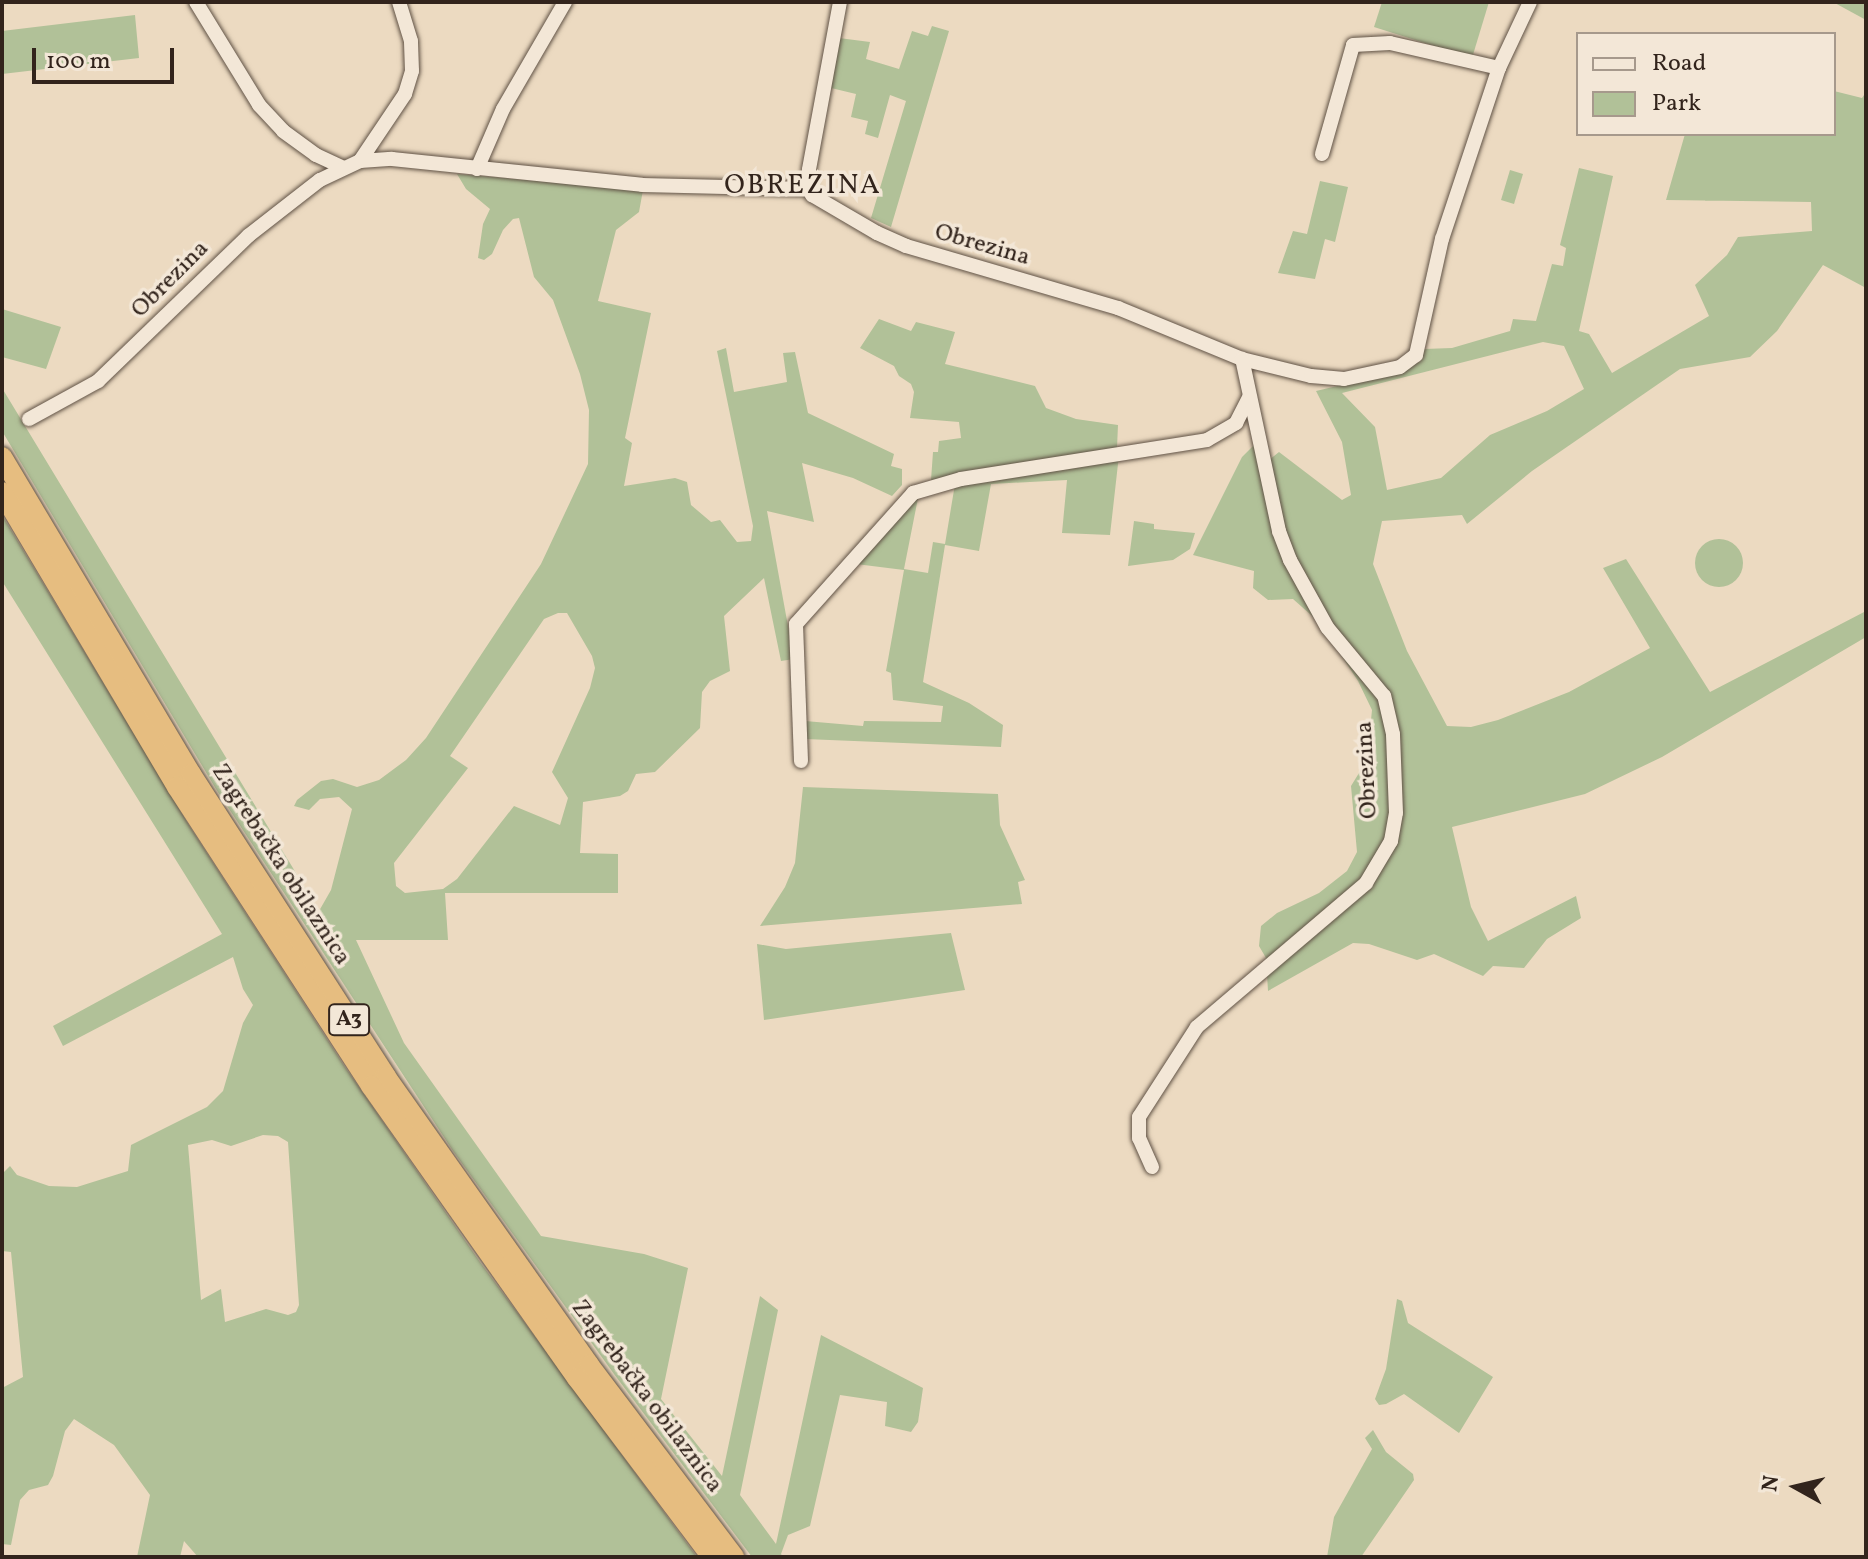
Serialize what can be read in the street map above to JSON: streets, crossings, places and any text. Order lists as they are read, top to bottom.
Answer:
{
  "streets": {
    "highway": ["Zagrebačka obilaznica", "A3"],
    "street": ["Obrezina"]
  },
  "districts": ["OBREZINA"],
  "legend": ["Road", "Park"],
  "scale_bar": "100 m",
  "north": "left"
}
